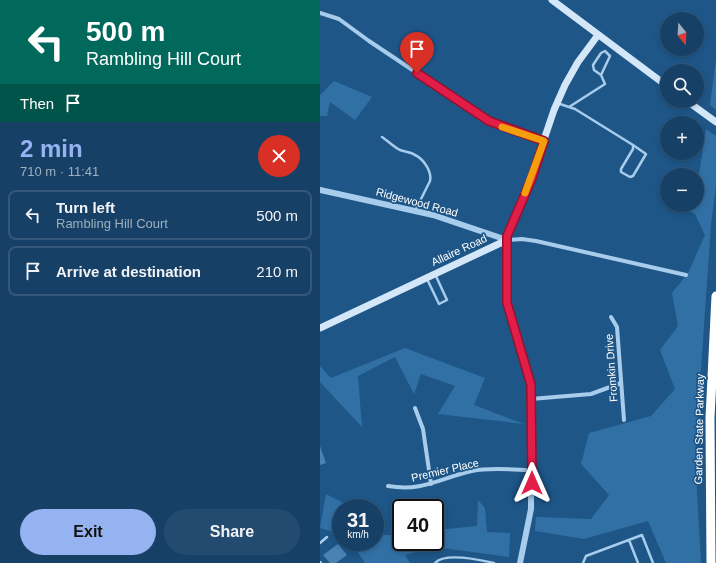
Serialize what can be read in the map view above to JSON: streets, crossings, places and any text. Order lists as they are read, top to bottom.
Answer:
{
  "streets": {
    "highway": ["Garden State Parkway"],
    "main road": ["Allaire Road"],
    "street": ["Ridgewood Road", "Fromkin Drive", "Premier Place"]
  },
  "crossings": [
    ["Ridgewood Road", "Allaire Road"]
  ],
  "north": "bottom",
  "page": {
    "turn": ["500 m", "Rambling Hill Court"],
    "map_buttons": ["+", "−"],
    "then": "Then",
    "heading": ["2 min", "710 m · 11:41"],
    "list": [
      {
        "name": "Turn left",
        "note": "Rambling Hill Court",
        "value": "500 m"
      },
      {
        "name": "Arrive at destination",
        "value": "210 m"
      }
    ],
    "speed": "31 km/h",
    "limit": "40",
    "buttons": ["Exit", "Share"]
  }
}
